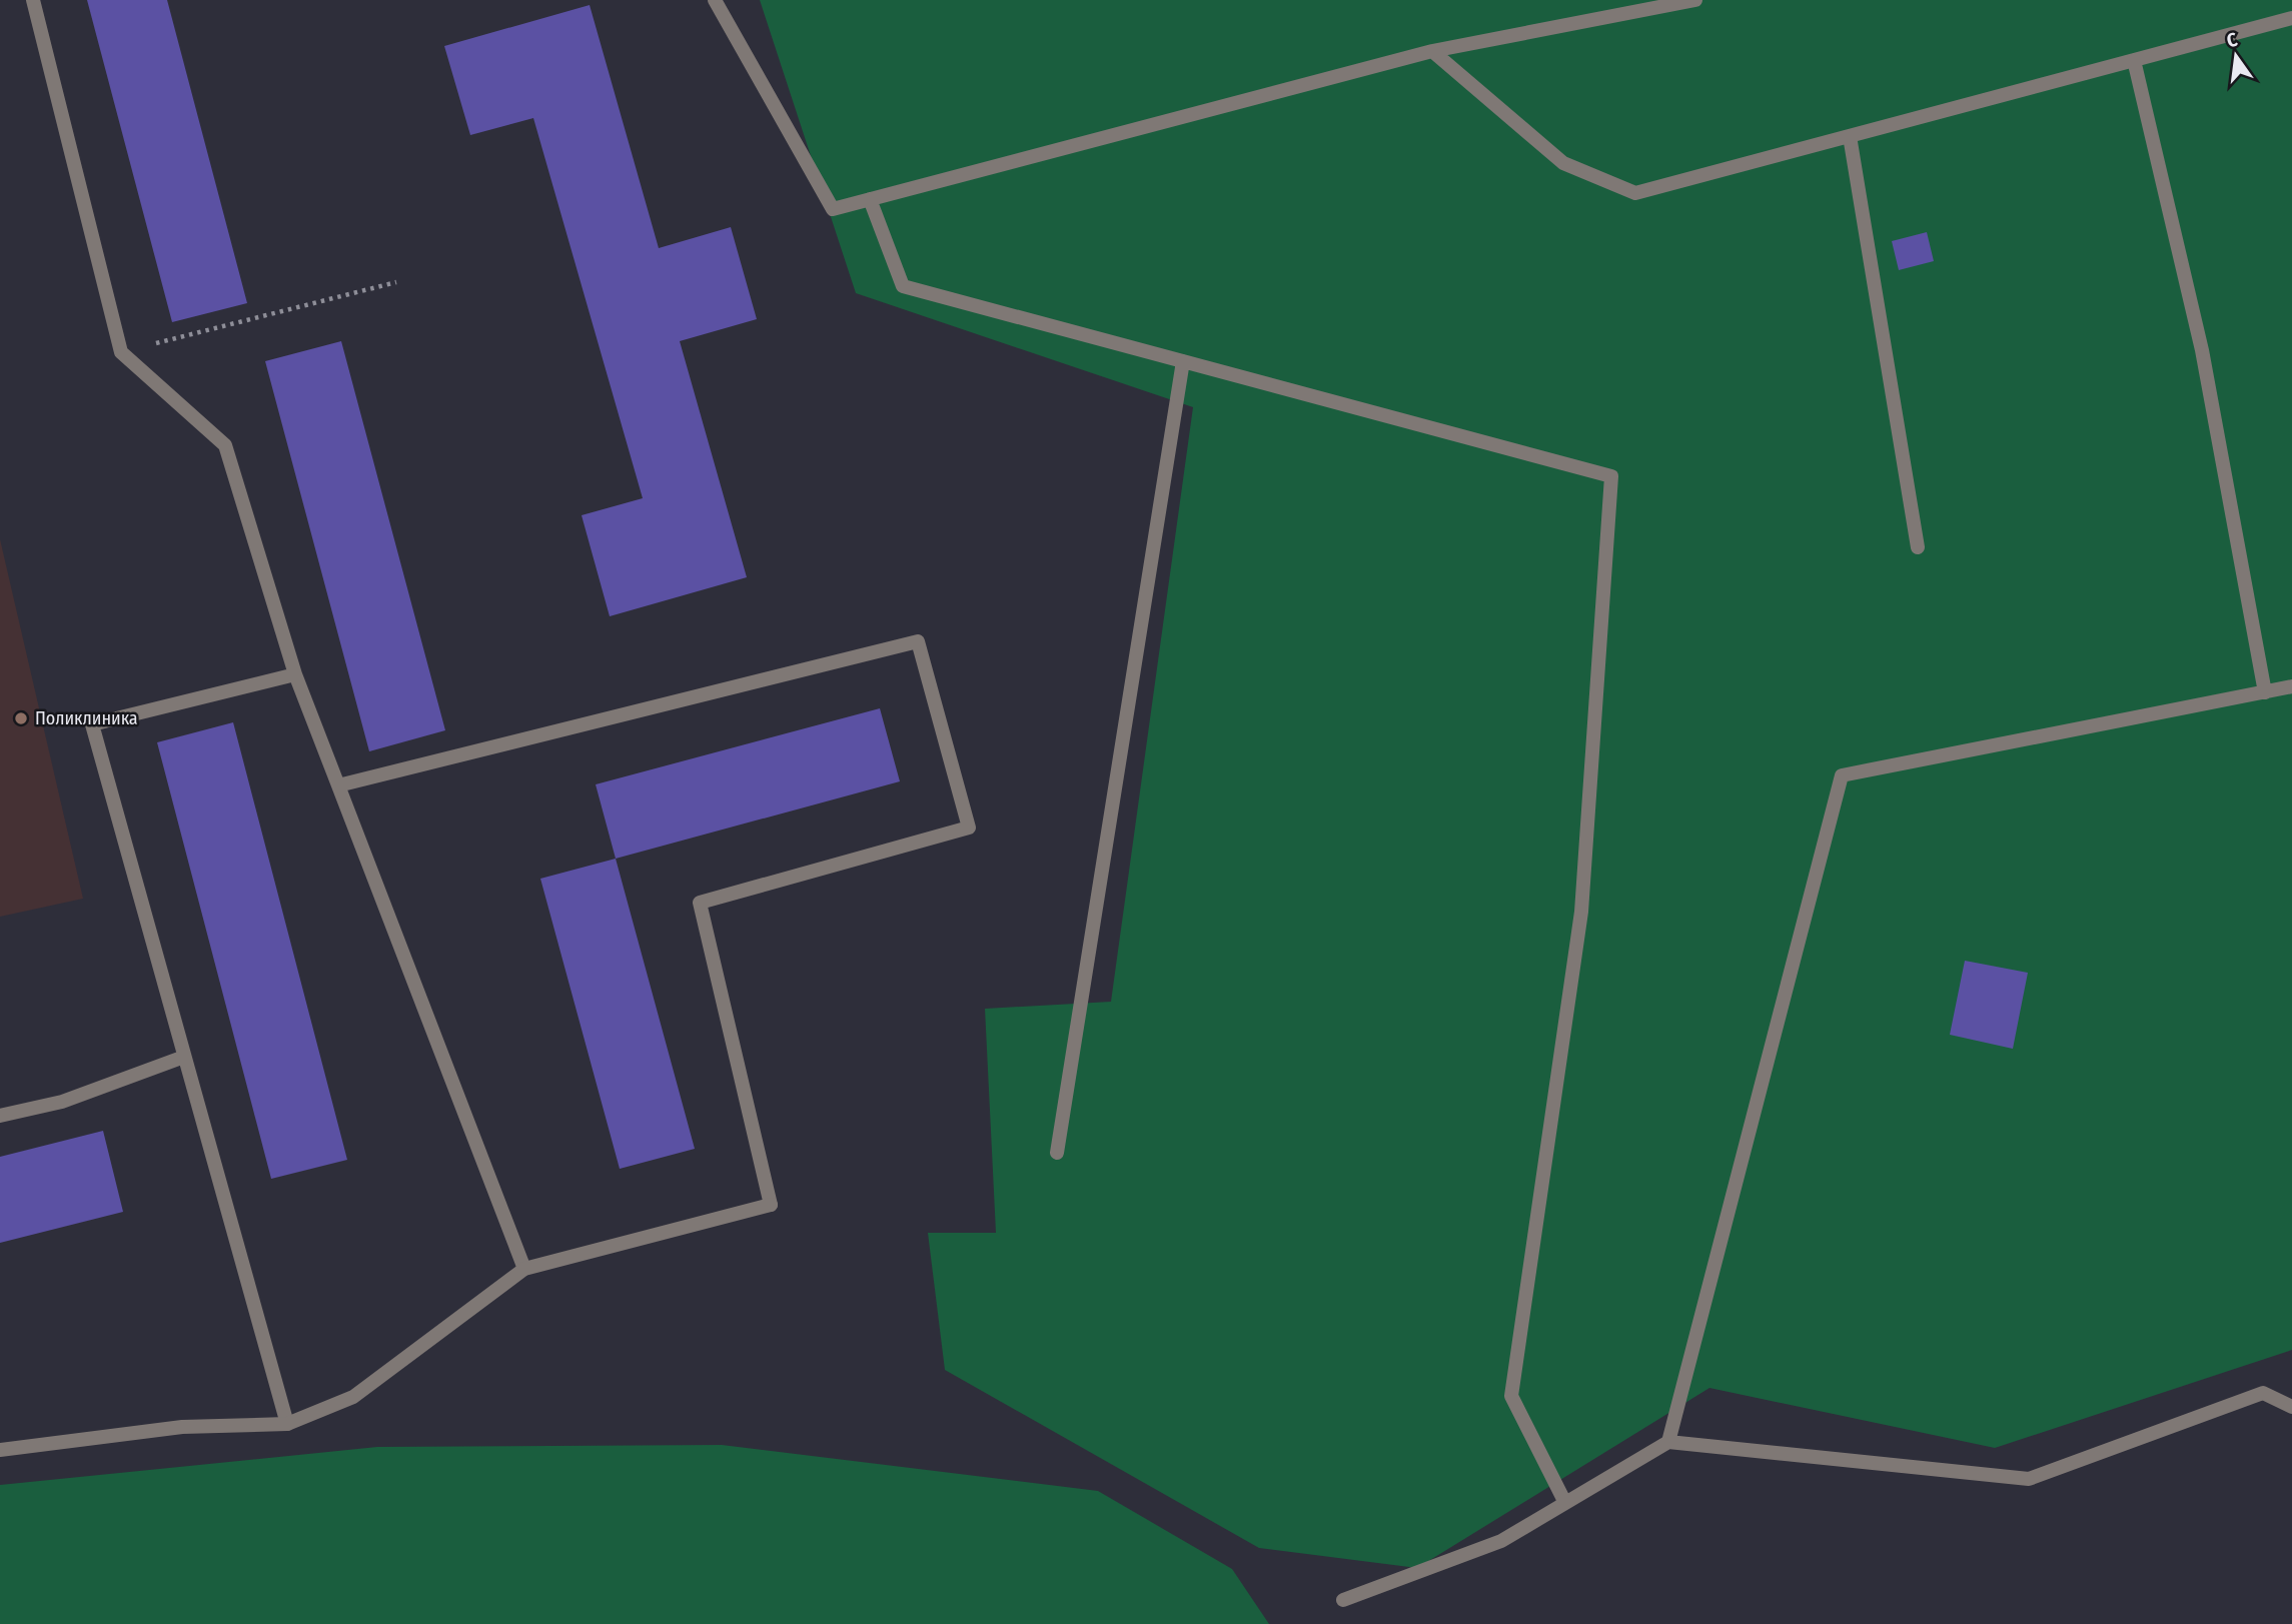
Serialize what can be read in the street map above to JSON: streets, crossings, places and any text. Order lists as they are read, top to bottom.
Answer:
{
  "places": ["Поликлиника"],
  "north": "top"
}
